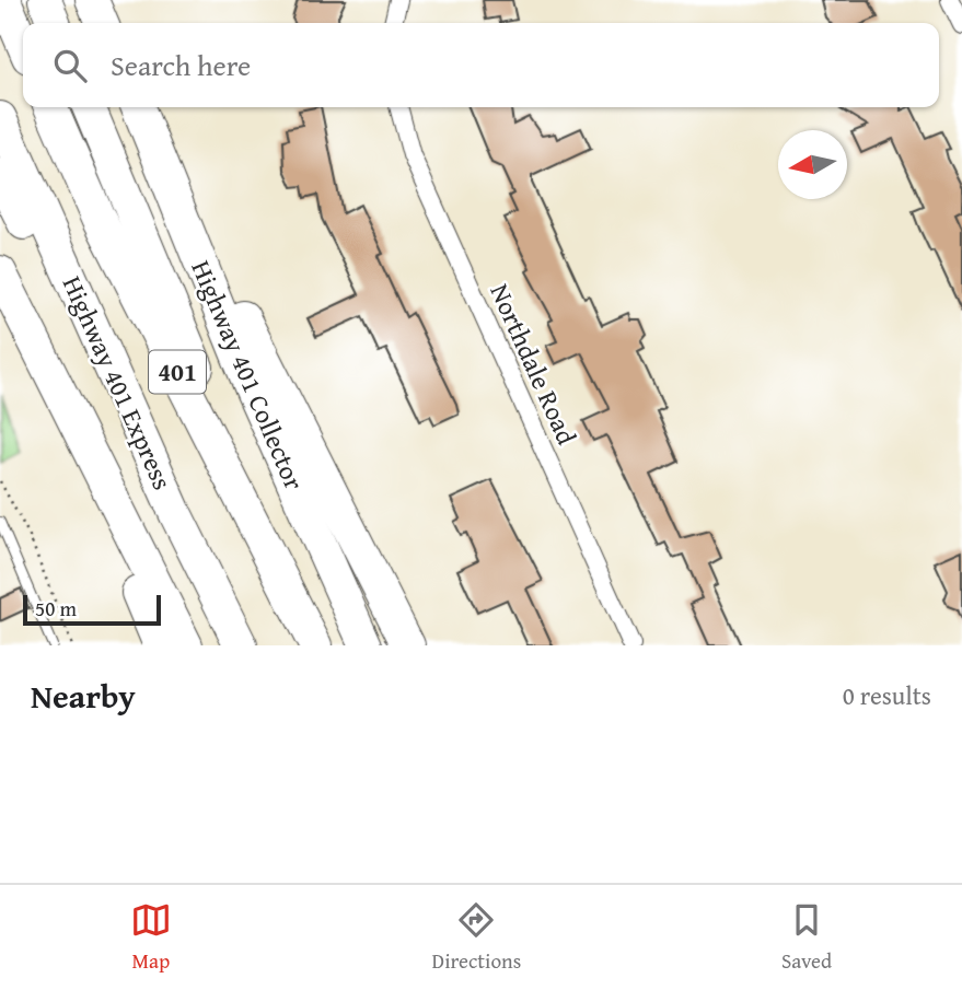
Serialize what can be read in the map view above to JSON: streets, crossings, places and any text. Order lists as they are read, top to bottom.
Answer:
{
  "streets": {
    "highway": ["401", "Highway 401 Collector", "Highway 401 Express"],
    "street": ["Northdale Road"]
  },
  "scale_bar": "50 m",
  "north": "left",
  "page": {
    "search": "Search here",
    "scale": "50 m",
    "heading": ["Nearby", "0 results"],
    "nav": ["Map", "Directions", "Saved"]
  }
}
